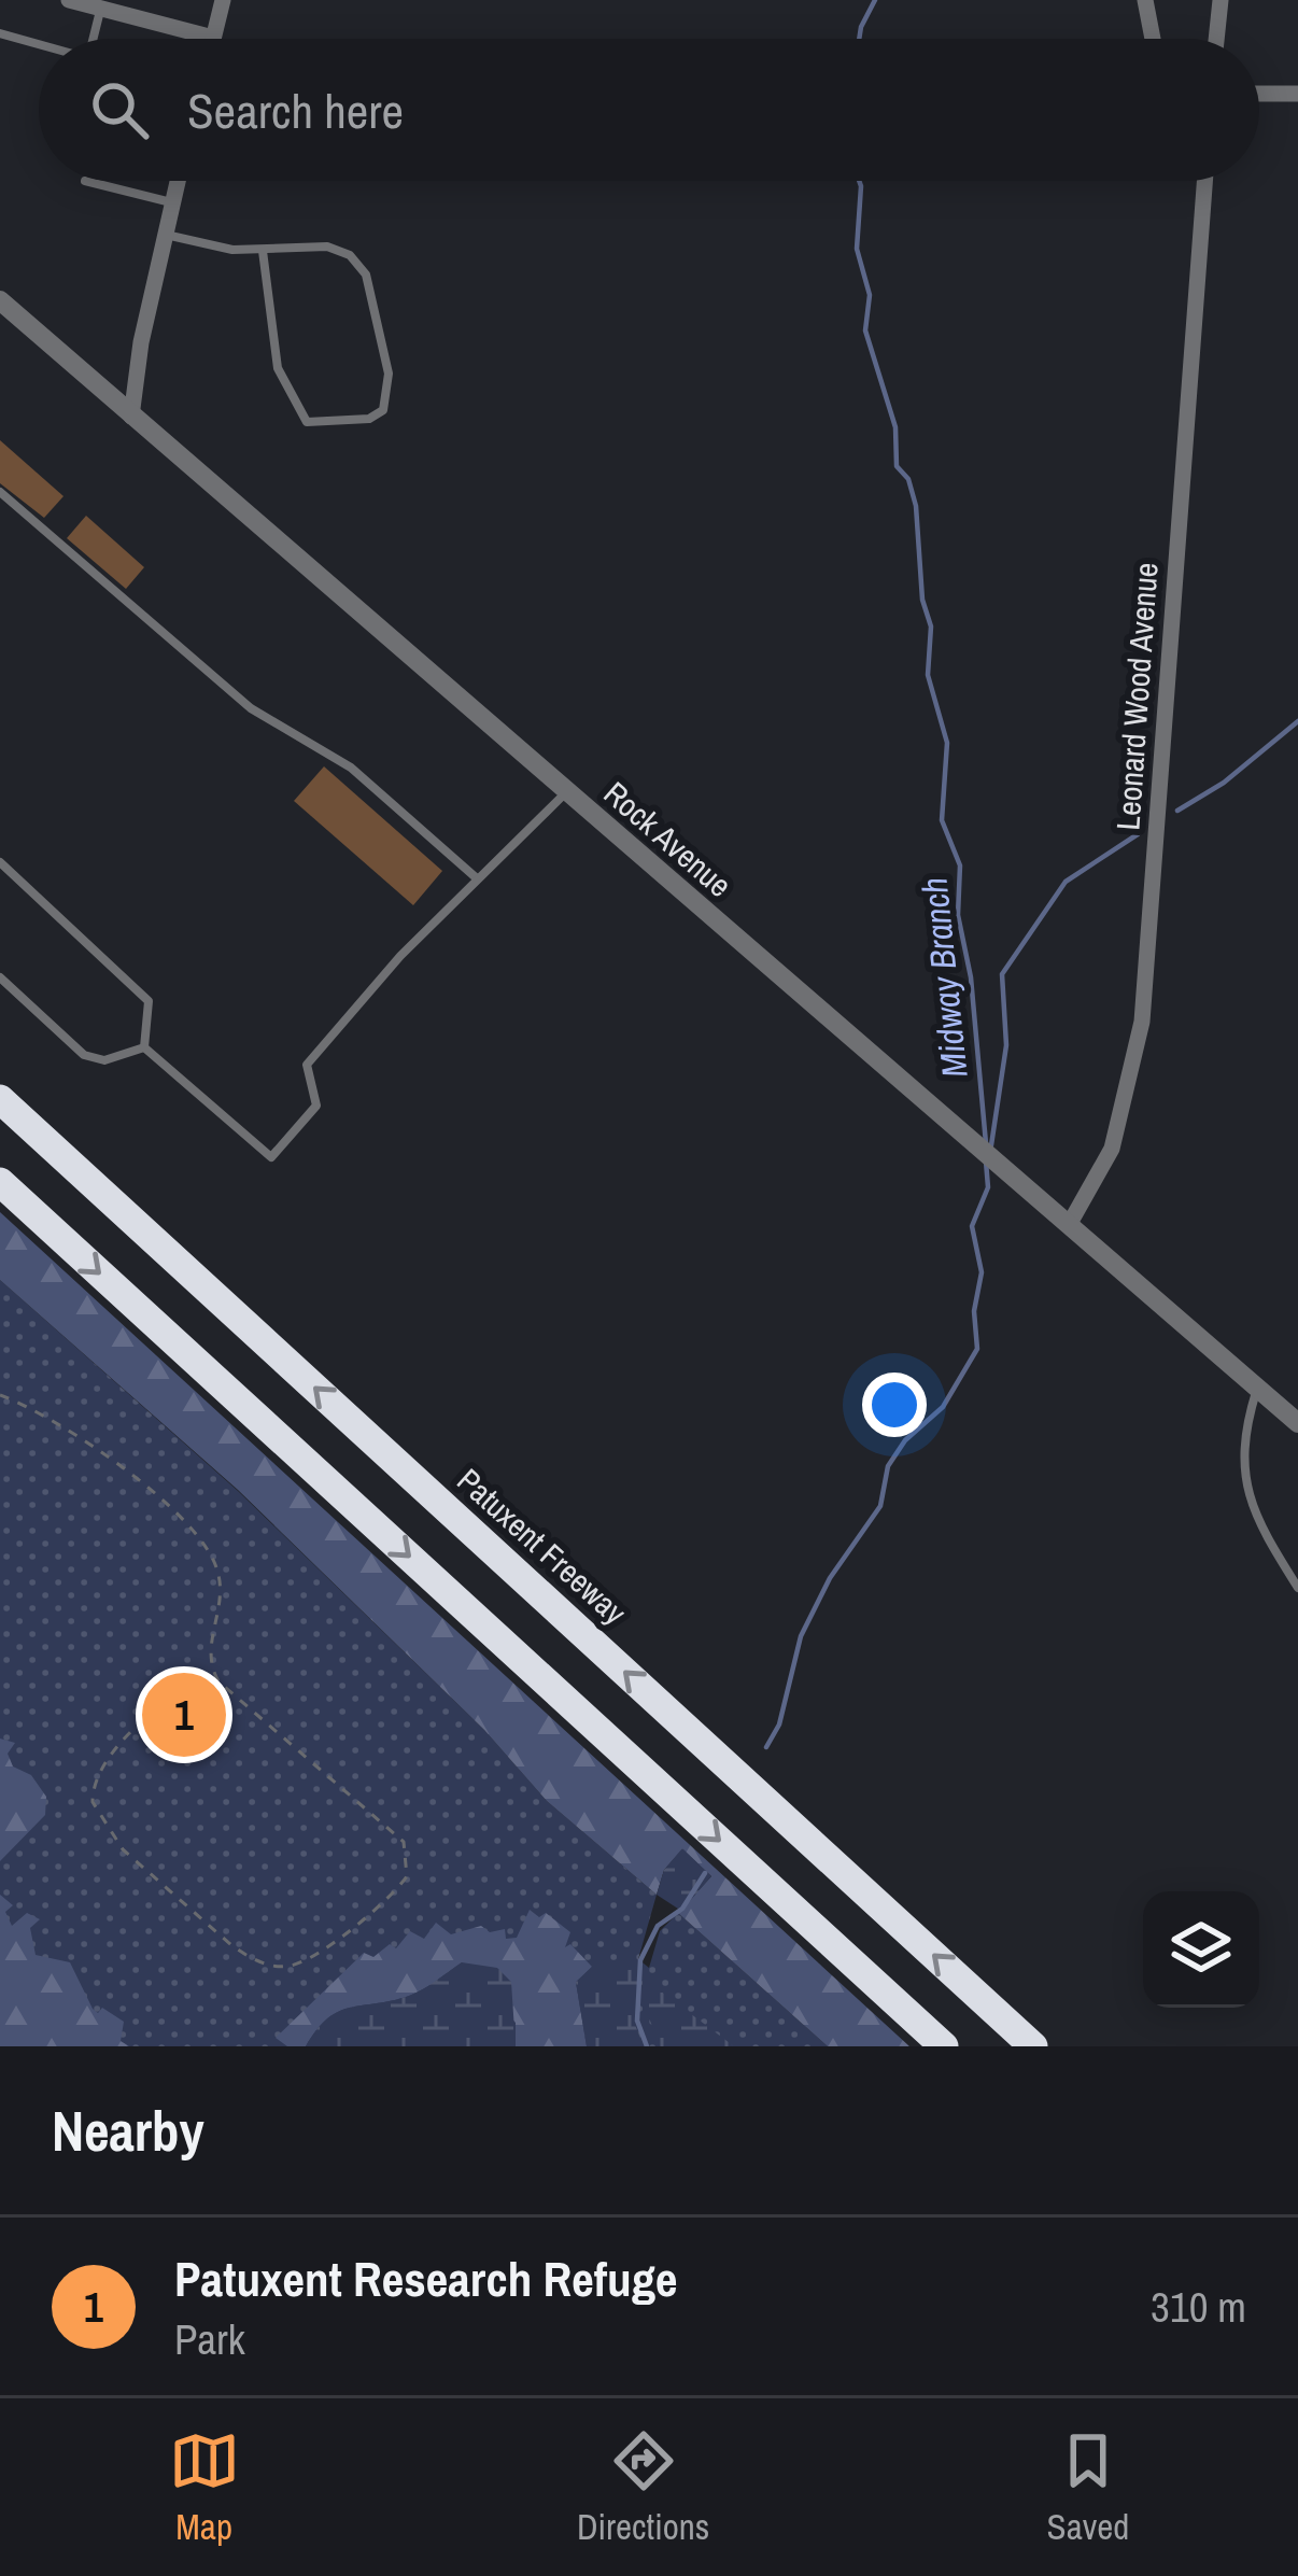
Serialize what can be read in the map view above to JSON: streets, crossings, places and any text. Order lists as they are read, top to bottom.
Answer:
{
  "streets": {
    "highway": ["Patuxent Freeway"],
    "street": ["Leonard Wood Avenue", "Rock Avenue"]
  },
  "crossings": [
    ["Leonard Wood Avenue", "Rock Avenue"]
  ],
  "water": ["Midway Branch"],
  "page": {
    "search": "Search here",
    "pins": "1",
    "heading": "Nearby",
    "list": [
      {
        "mark": "1",
        "name": "Patuxent Research Refuge",
        "note": "Park",
        "value": "310 m"
      }
    ],
    "nav": ["Map", "Directions", "Saved"]
  }
}
